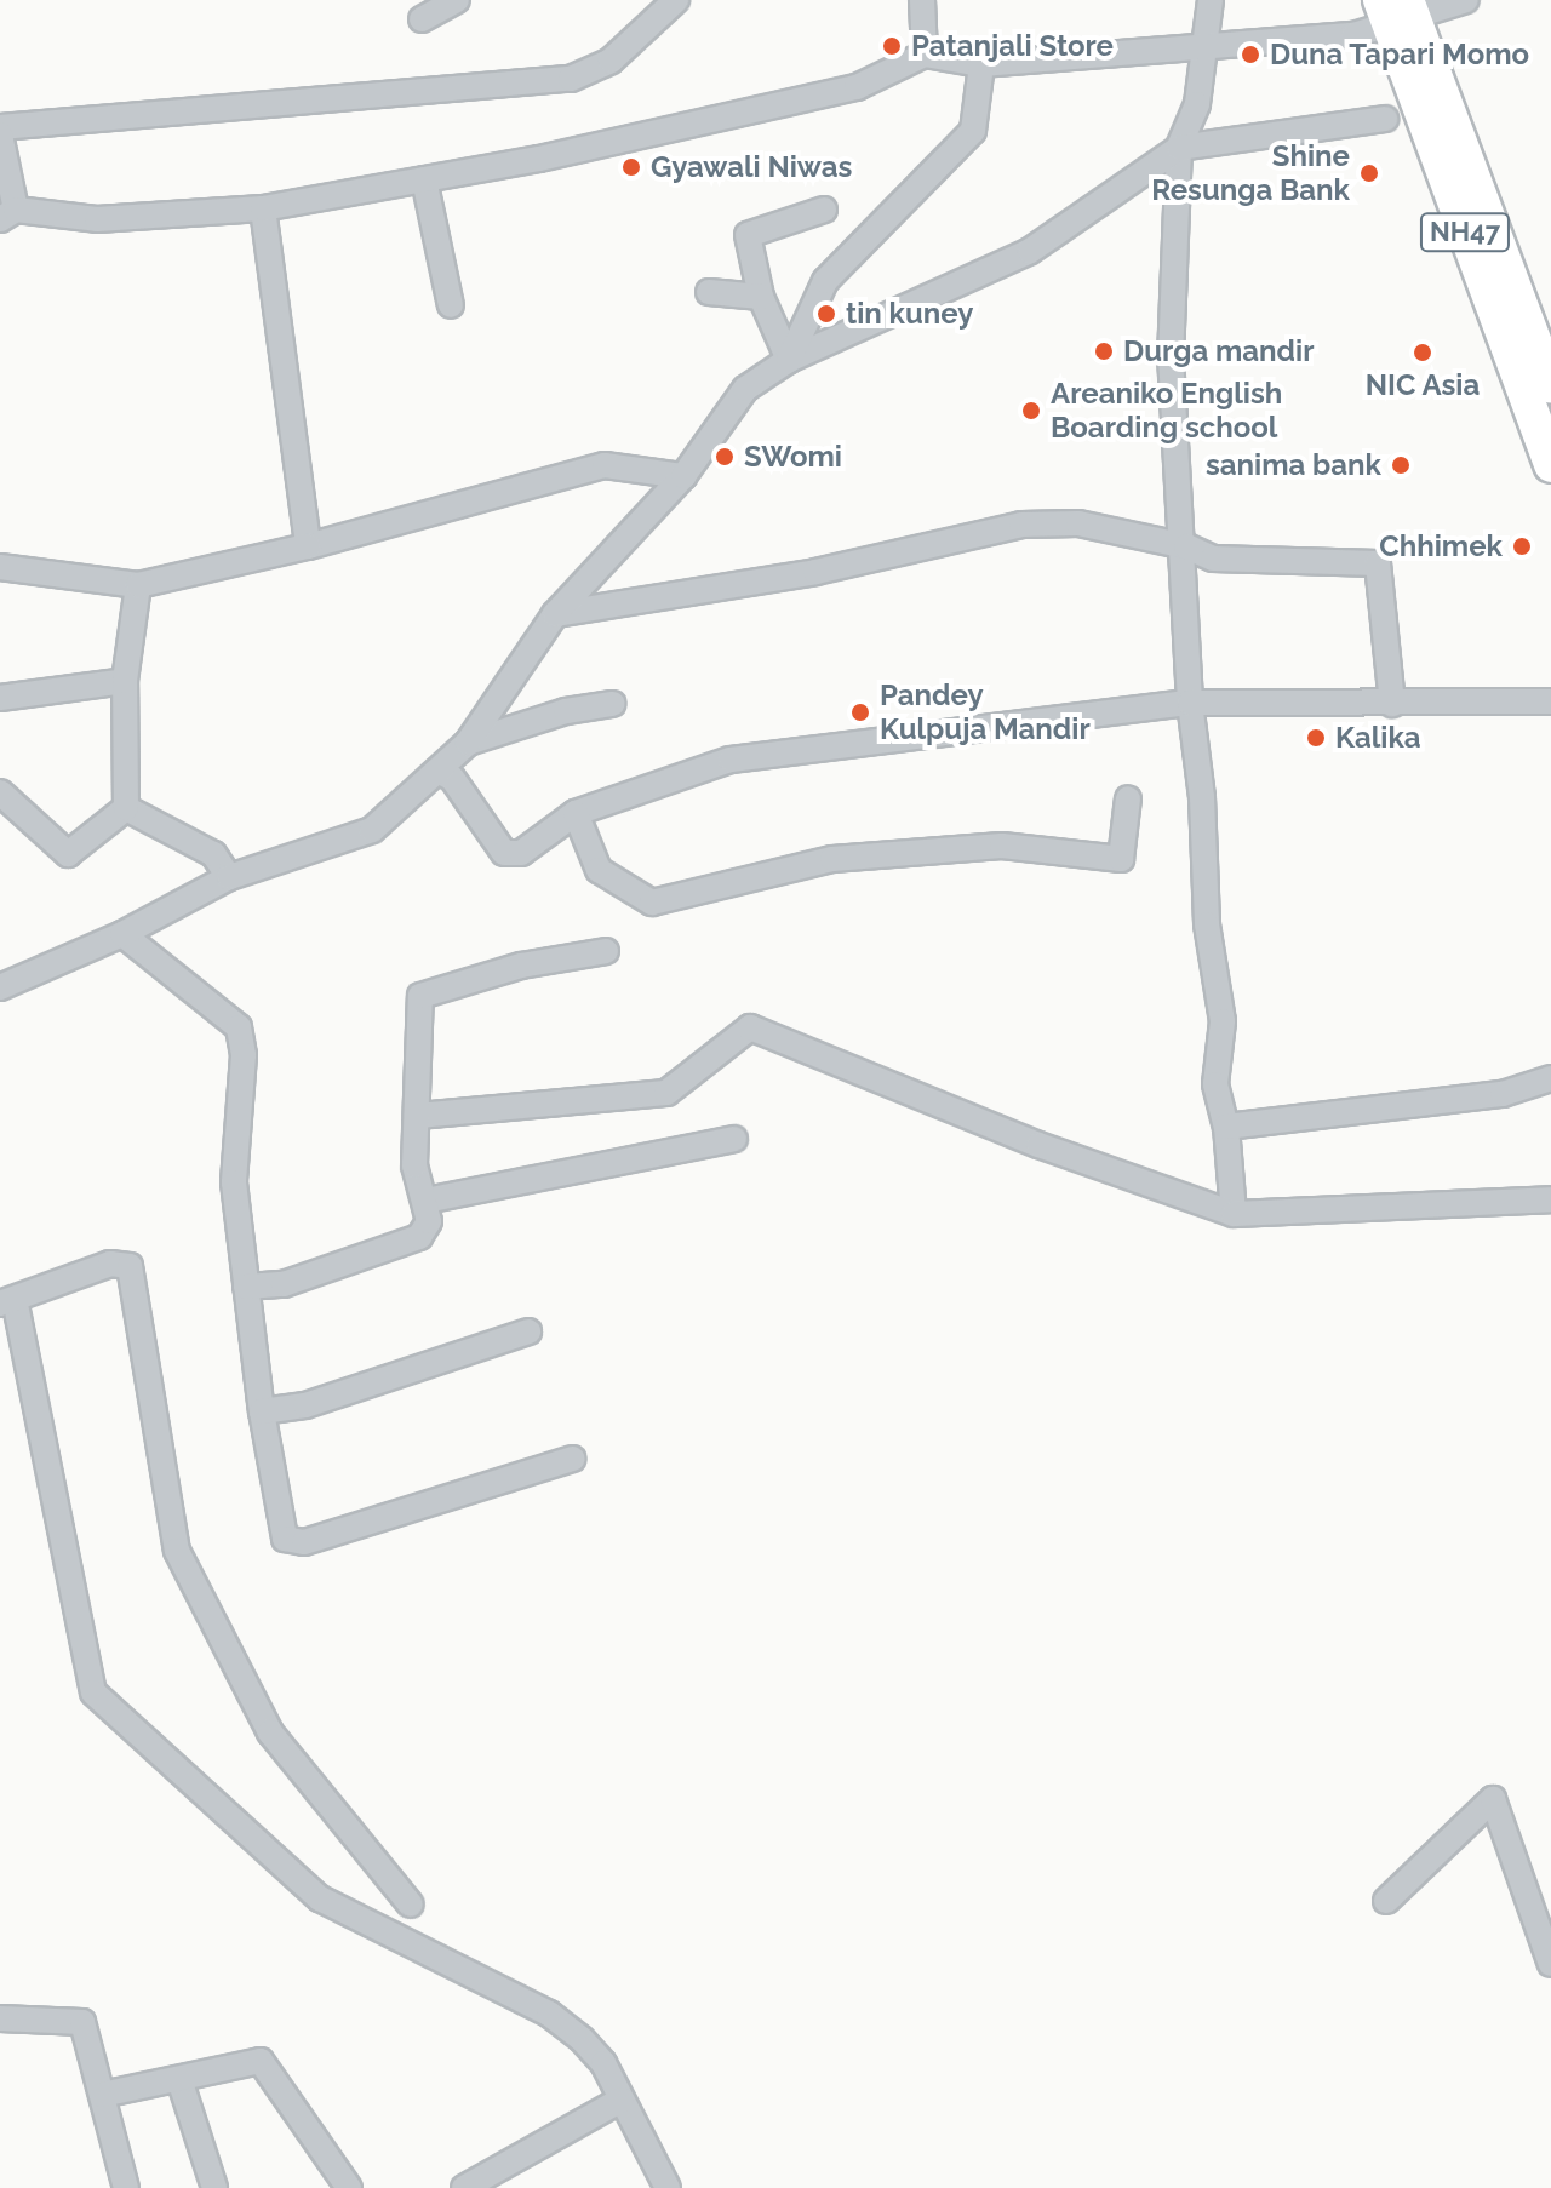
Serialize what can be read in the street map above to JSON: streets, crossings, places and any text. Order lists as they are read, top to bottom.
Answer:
{
  "streets": {
    "highway": ["NH47"]
  },
  "places": [
    "Patanjali Store",
    "Duna Tapari Momo",
    "Gyawali Niwas",
    "Shine Resunga Bank",
    "tin kuney",
    "Durga mandir",
    "NIC Asia",
    "Areaniko English Boarding school",
    "SWomi",
    "sanima bank",
    "Chhimek",
    "Pandey Kulpuja Mandir",
    "Kalika"
  ]
}
